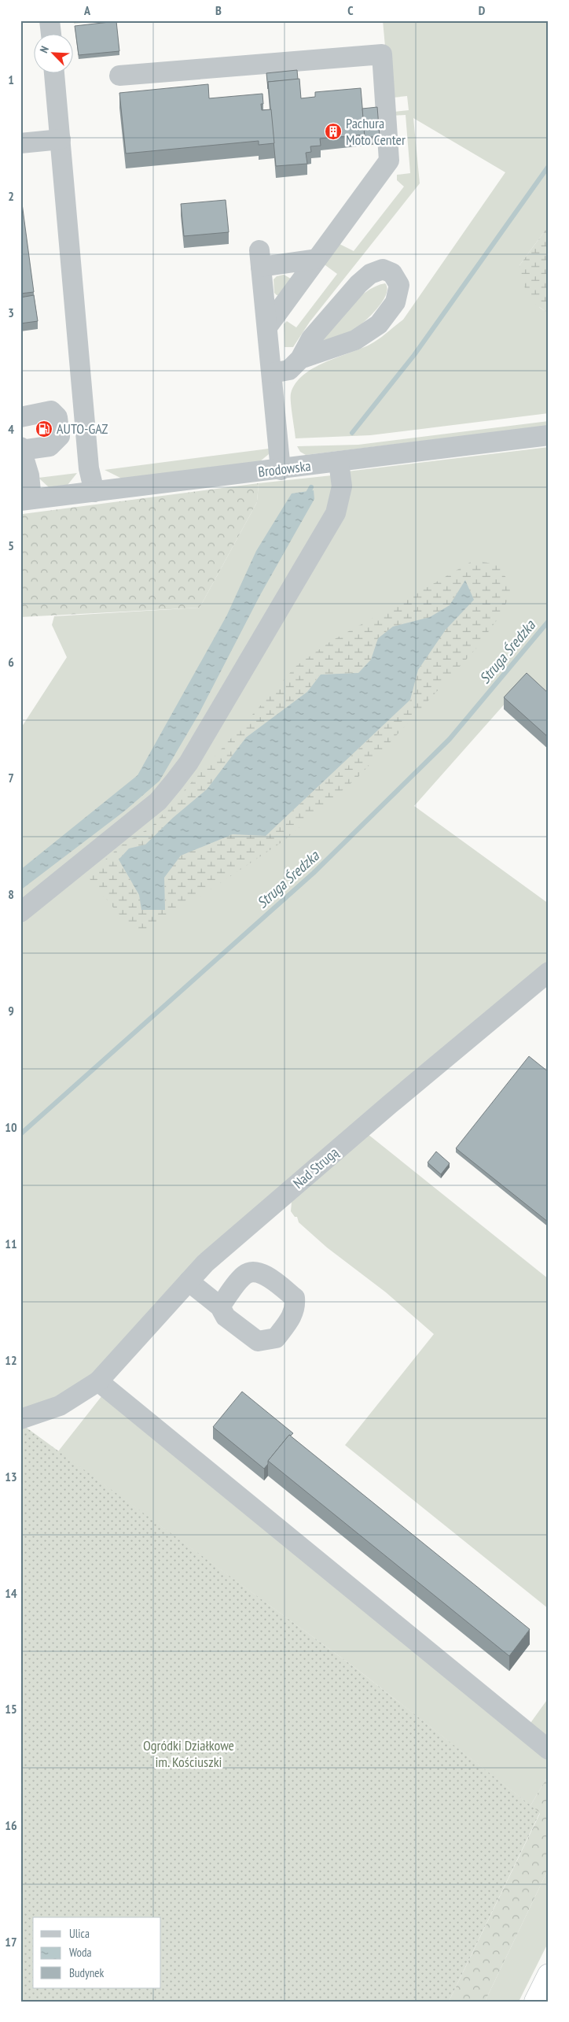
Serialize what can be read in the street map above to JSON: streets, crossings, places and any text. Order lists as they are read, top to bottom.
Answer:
{
  "streets": {
    "street": ["Brodowska", "Nad Strugą"]
  },
  "water": ["Struga Średzka"],
  "parks": ["Ogródki Działkowe im. Kościuszki"],
  "places": {
    "building": ["Pachura Moto Center"],
    "fuel station": ["AUTO-GAZ"]
  },
  "legend": ["Ulica", "Woda", "Budynek"],
  "north": "top left",
  "grid": {
    "columns": [
      "A",
      "B",
      "C",
      "D"
    ],
    "rows": [
      "1",
      "2",
      "3",
      "4",
      "5",
      "6",
      "7",
      "8",
      "9",
      "10",
      "11",
      "12",
      "13",
      "14",
      "15",
      "16",
      "17"
    ]
  }
}
